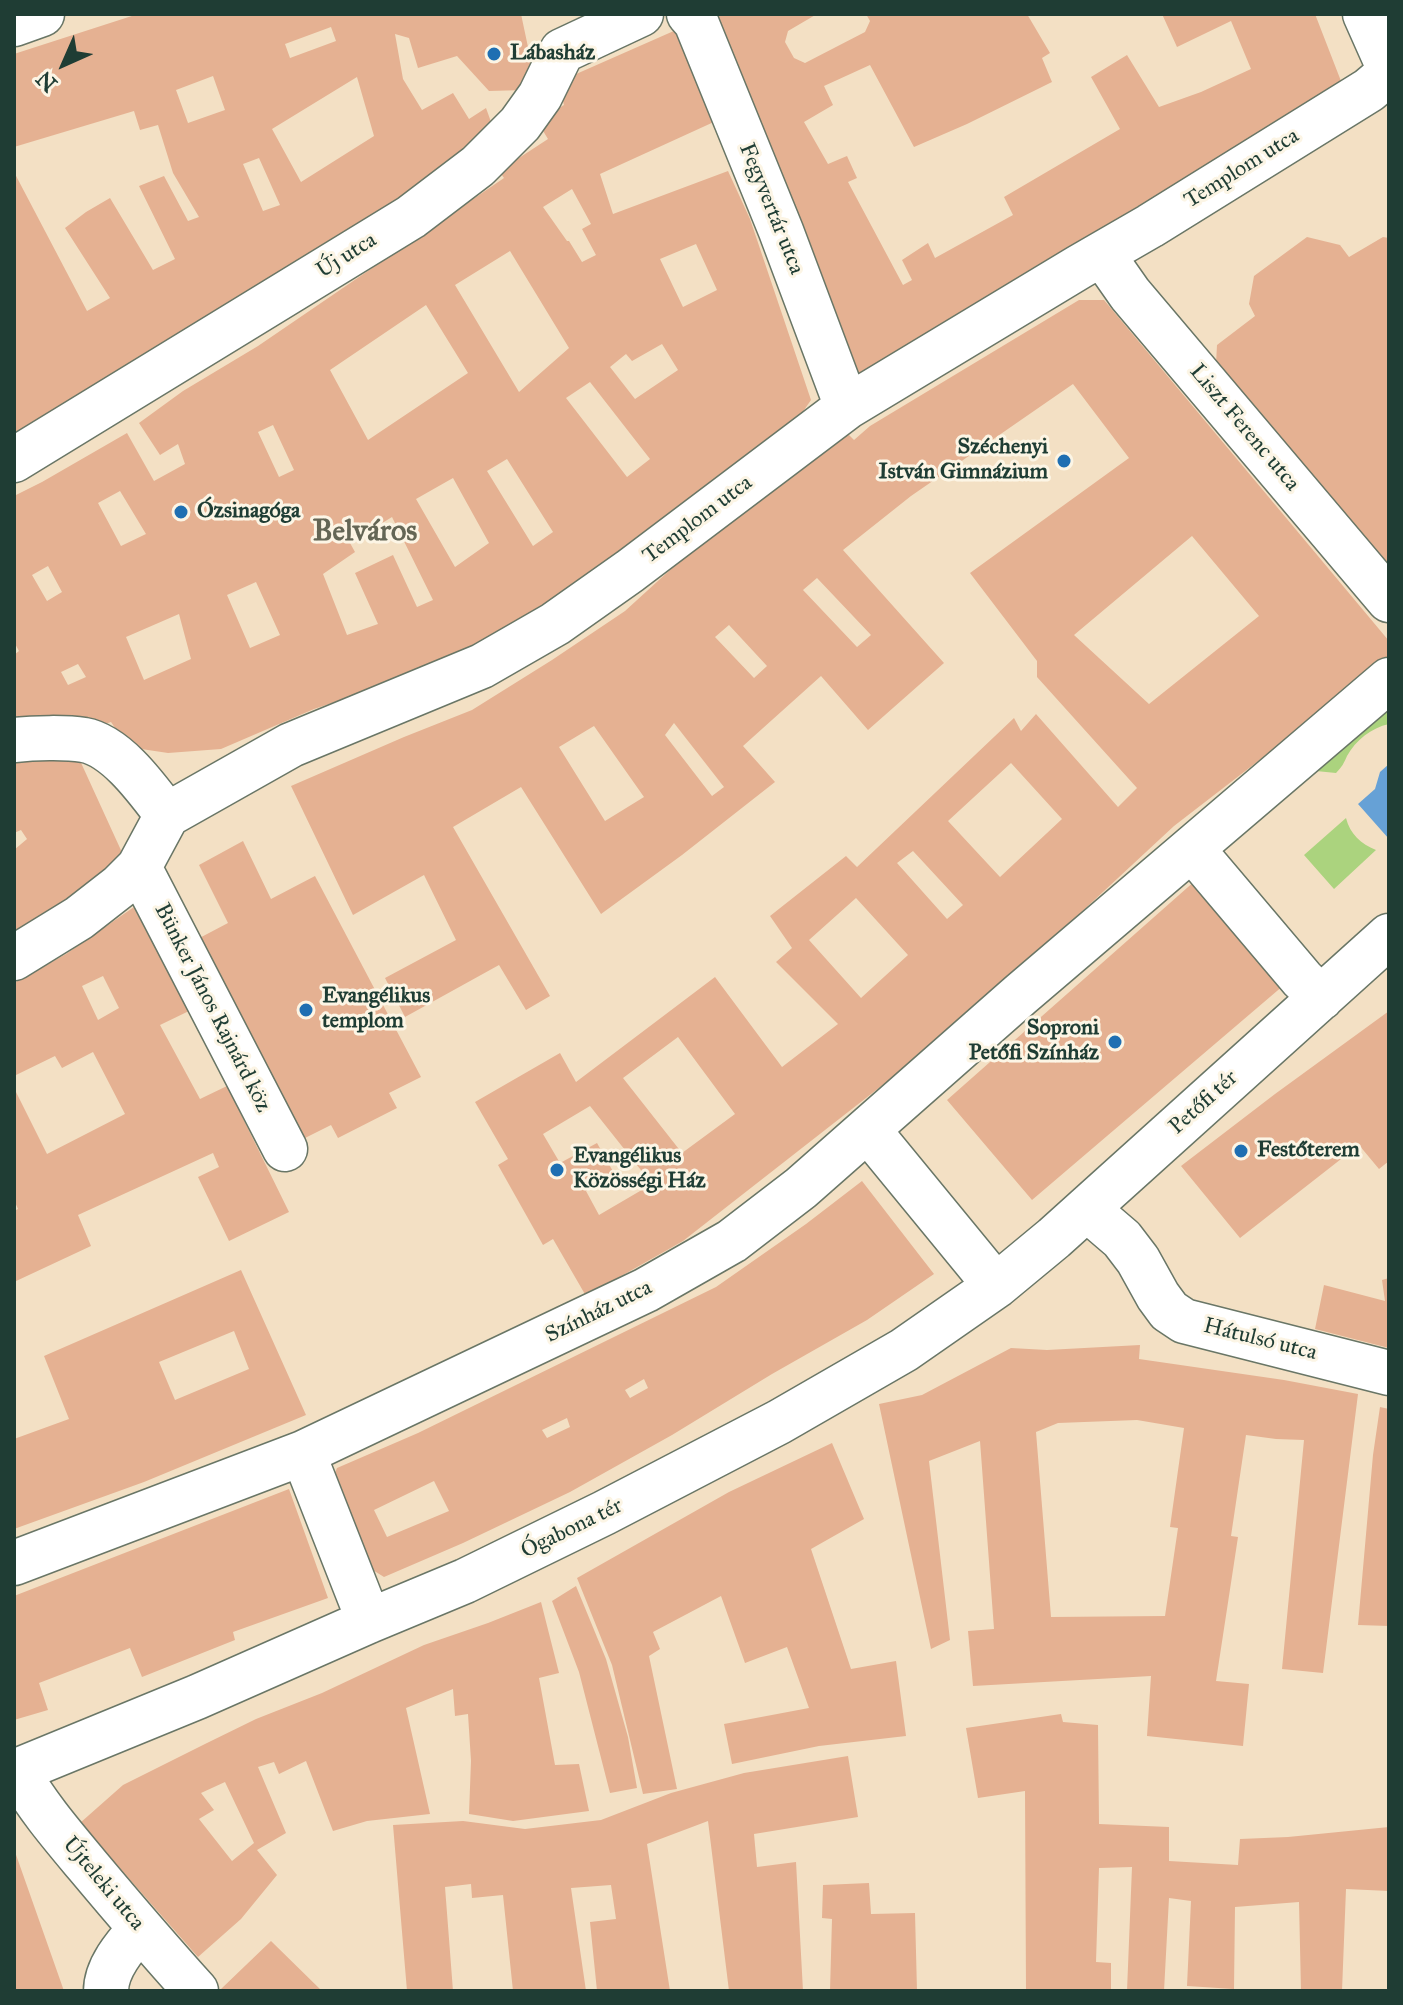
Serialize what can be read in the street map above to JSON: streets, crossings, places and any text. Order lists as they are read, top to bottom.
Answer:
{
  "streets": {
    "street": [
      "Templom utca",
      "Fegyvertár utca",
      "Új utca",
      "Liszt Ferenc utca",
      "Bünker János Rajnárd köz",
      "Petőfi tér",
      "Színház utca",
      "Hátulsó utca",
      "Ógabona tér",
      "Újteleki utca"
    ]
  },
  "crossings": [
    ["Templom utca", "Fegyvertár utca"],
    ["Templom utca", "Liszt Ferenc utca"],
    ["Petőfi tér", "Hátulsó utca"],
    ["Petőfi tér", "Ógabona tér"],
    ["Hátulsó utca", "Ógabona tér"],
    ["Ógabona tér", "Újteleki utca"]
  ],
  "districts": ["Belváros"],
  "places": [
    "Lábasház",
    "Széchenyi István Gimnázium",
    "Ózsinagóga",
    "Evangélikus templom",
    "Soproni Petőfi Színház",
    "Festőterem",
    "Evangélikus Közösségi Ház"
  ],
  "north": "bottom left"
}
